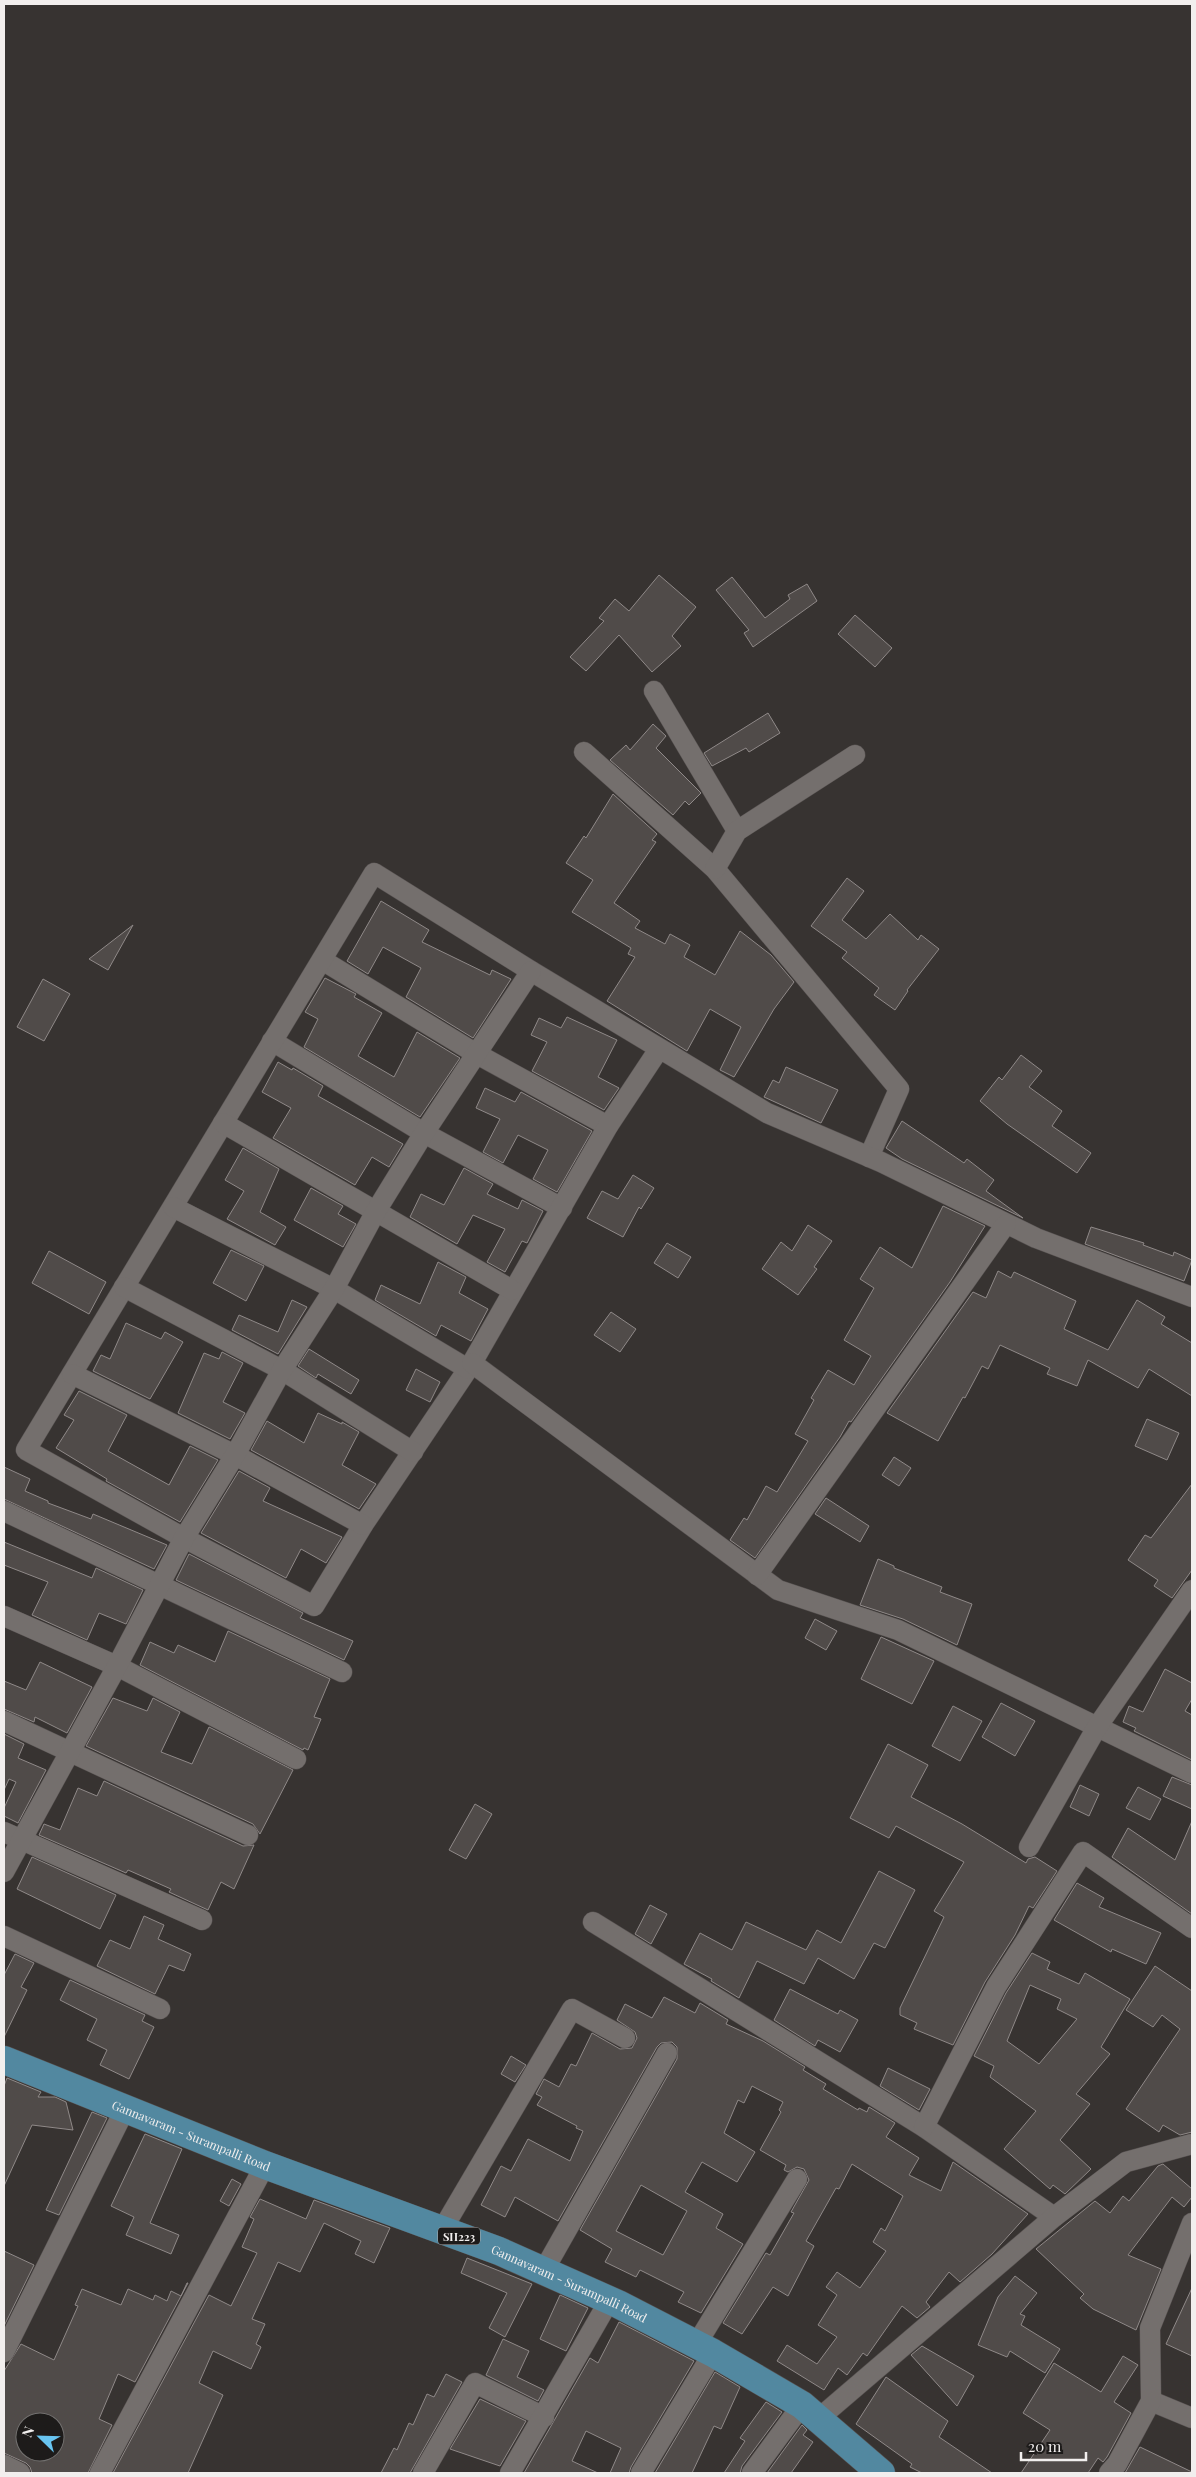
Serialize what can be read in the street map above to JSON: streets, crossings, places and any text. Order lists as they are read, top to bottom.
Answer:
{
  "streets": {
    "main road": ["Gannavaram - Surampalli Road", "SH223"]
  },
  "scale_bar": "20 m",
  "north": "top left"
}
